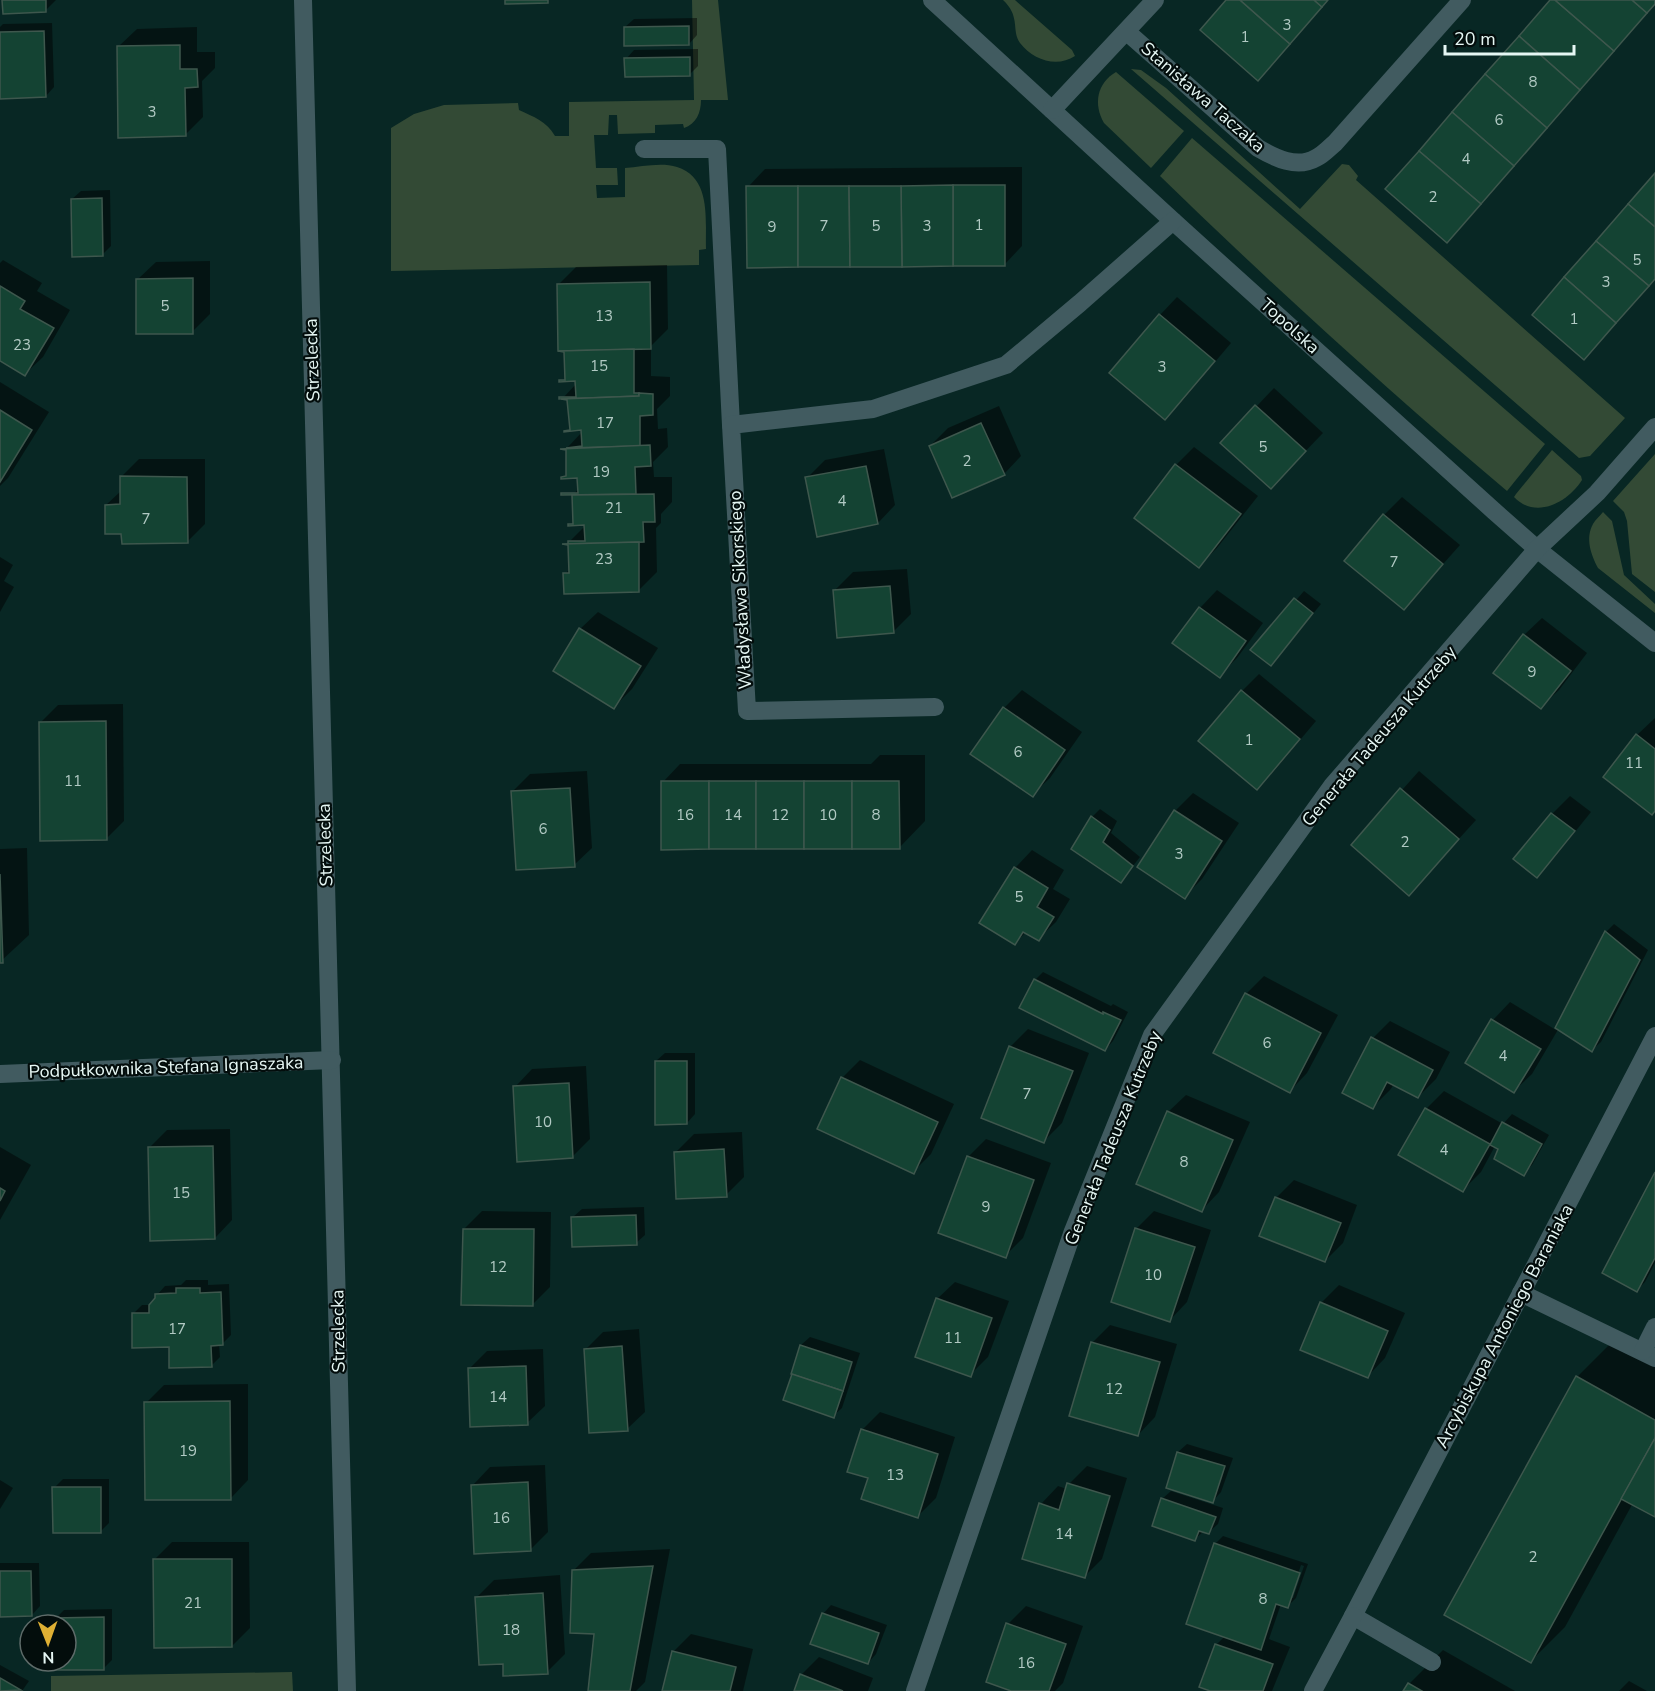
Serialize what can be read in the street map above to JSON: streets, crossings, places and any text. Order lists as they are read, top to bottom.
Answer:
{
  "streets": {
    "street": [
      "Stanisława Taczaka",
      "Topolska",
      "Strzelecka",
      "Władysława Sikorskiego",
      "Generała Tadeusza Kutrzeby",
      "Podpułkownika Stefana Ignaszaka",
      "Arcybiskupa Antoniego Baraniaka"
    ]
  },
  "crossings": [
    ["Topolska", "Generała Tadeusza Kutrzeby"],
    ["Strzelecka", "Podpułkownika Stefana Ignaszaka"]
  ],
  "house_numbers": [
    "3",
    "1",
    "8",
    "3",
    "6",
    "4",
    "2",
    "1",
    "7",
    "5",
    "3",
    "9",
    "5",
    "3",
    "5",
    "13",
    "1",
    "23",
    "15",
    "3",
    "17",
    "5",
    "2",
    "19",
    "4",
    "21",
    "7",
    "23",
    "7",
    "9",
    "1",
    "6",
    "11",
    "11",
    "16",
    "14",
    "12",
    "10",
    "8",
    "6",
    "2",
    "3",
    "5",
    "6",
    "4",
    "7",
    "10",
    "4",
    "8",
    "15",
    "9",
    "12",
    "10",
    "17",
    "11",
    "12",
    "14",
    "19",
    "13",
    "16",
    "14",
    "2",
    "8",
    "21",
    "18",
    "16"
  ],
  "scale_bar": "20 m",
  "north": "bottom"
}
